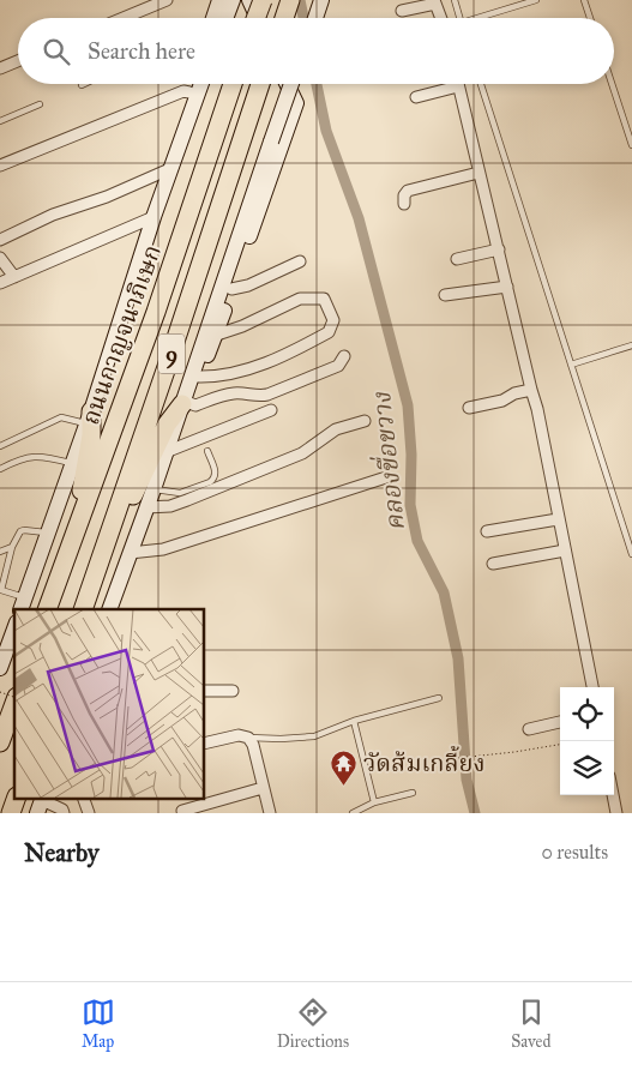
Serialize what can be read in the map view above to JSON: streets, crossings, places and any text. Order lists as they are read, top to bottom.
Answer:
{
  "streets": {
    "highway": ["ถนนกาญจนาภิเษก", "9"]
  },
  "water": ["คลองขื่อขวาง"],
  "places": {
    "temple": ["วัดส้มเกลี้ยง"]
  },
  "page": {
    "search": "Search here",
    "heading": ["Nearby", "0 results"],
    "nav": ["Map", "Directions", "Saved"]
  }
}
